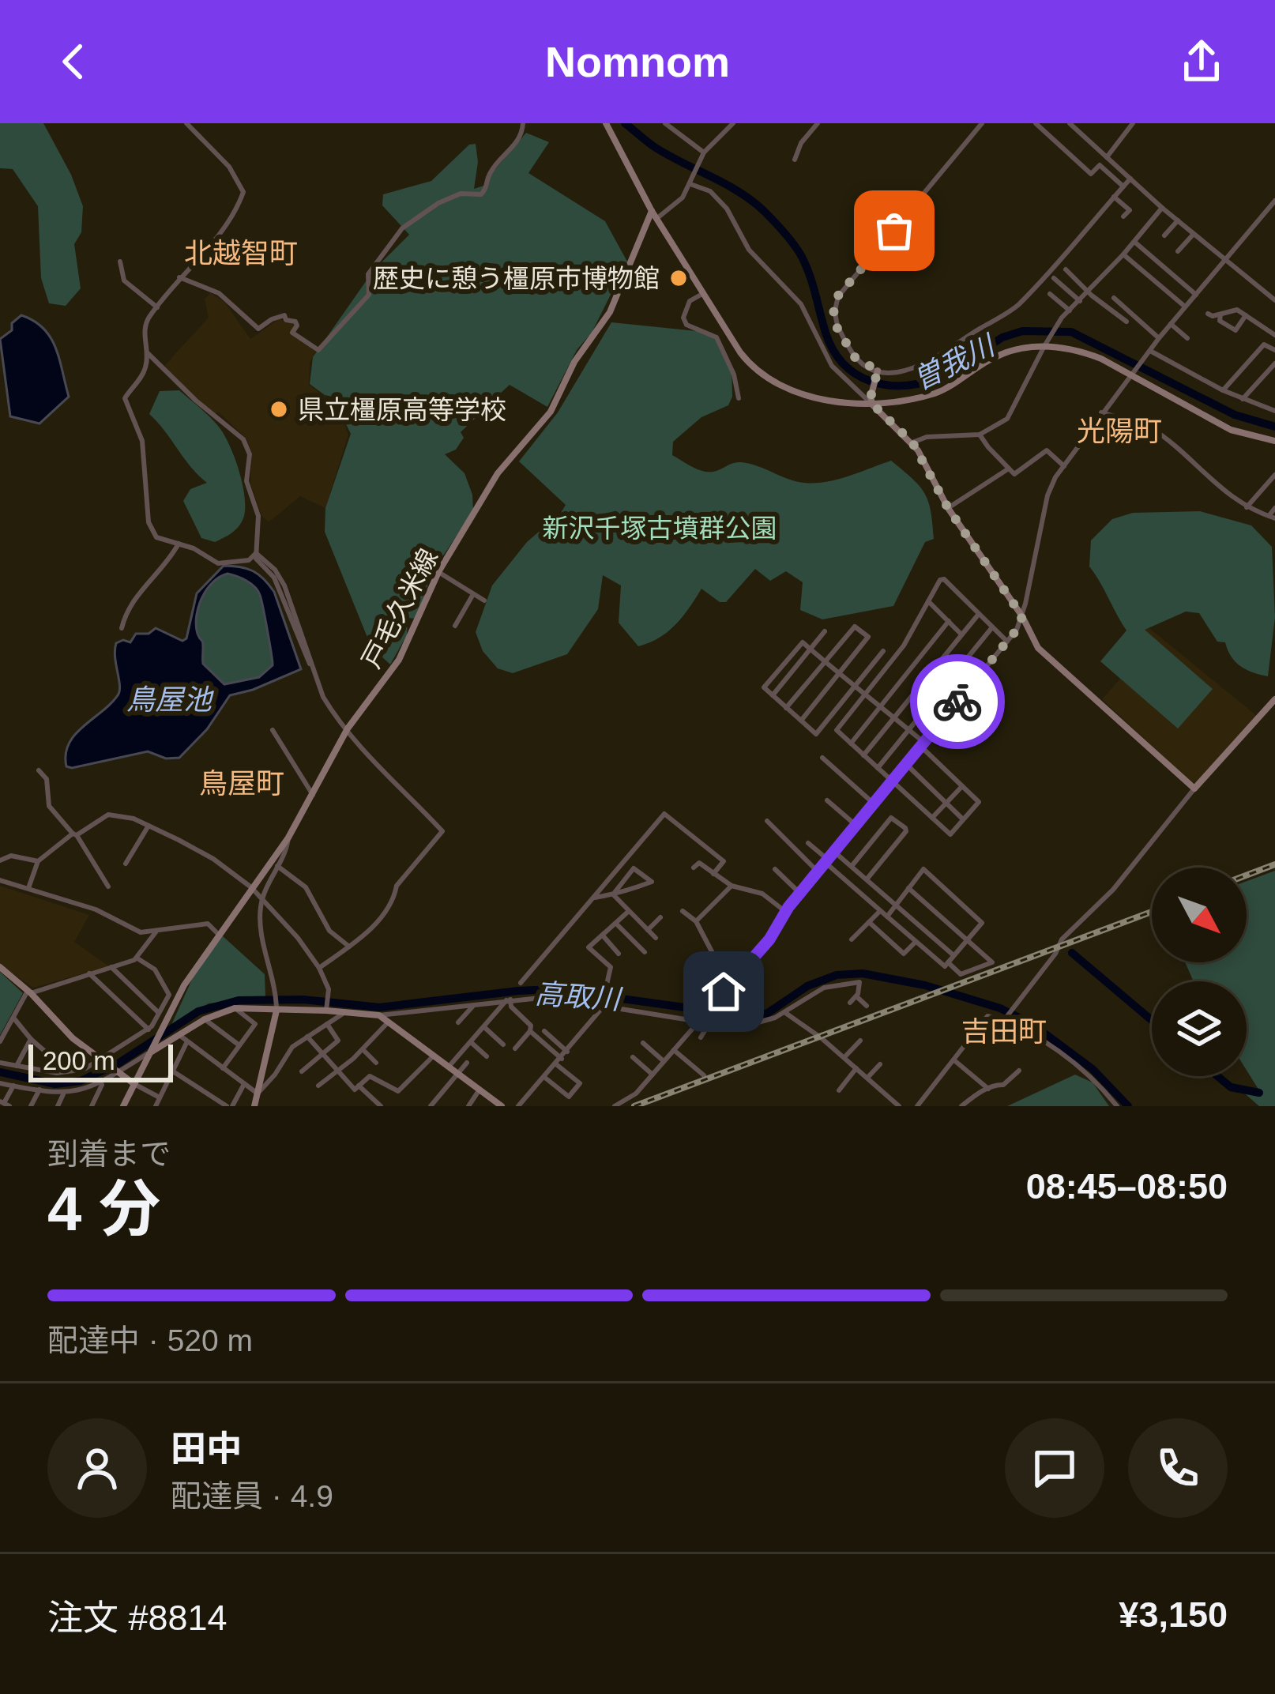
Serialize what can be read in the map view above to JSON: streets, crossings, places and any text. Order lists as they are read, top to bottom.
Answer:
{
  "streets": {
    "street": ["戸毛久米線"]
  },
  "districts": [
    "北越智町",
    "光陽町",
    "鳥屋町",
    "吉田町"
  ],
  "water": ["曽我川", "鳥屋池", "高取川"],
  "parks": ["新沢千塚古墳群公園"],
  "places": ["歴史に憩う橿原市博物館", "県立橿原高等学校"],
  "scale_bar": "200 m",
  "north": "bottom right",
  "page": {
    "header": "Nomnom",
    "scale": "200 m",
    "heading": ["4 分", "到着まで", "08:45–08:50"],
    "panel": [
      "田中",
      "配達員 · 4.9",
      "注文 #8814",
      "¥3,150"
    ],
    "bar": "配達中 · 520 m"
  }
}
